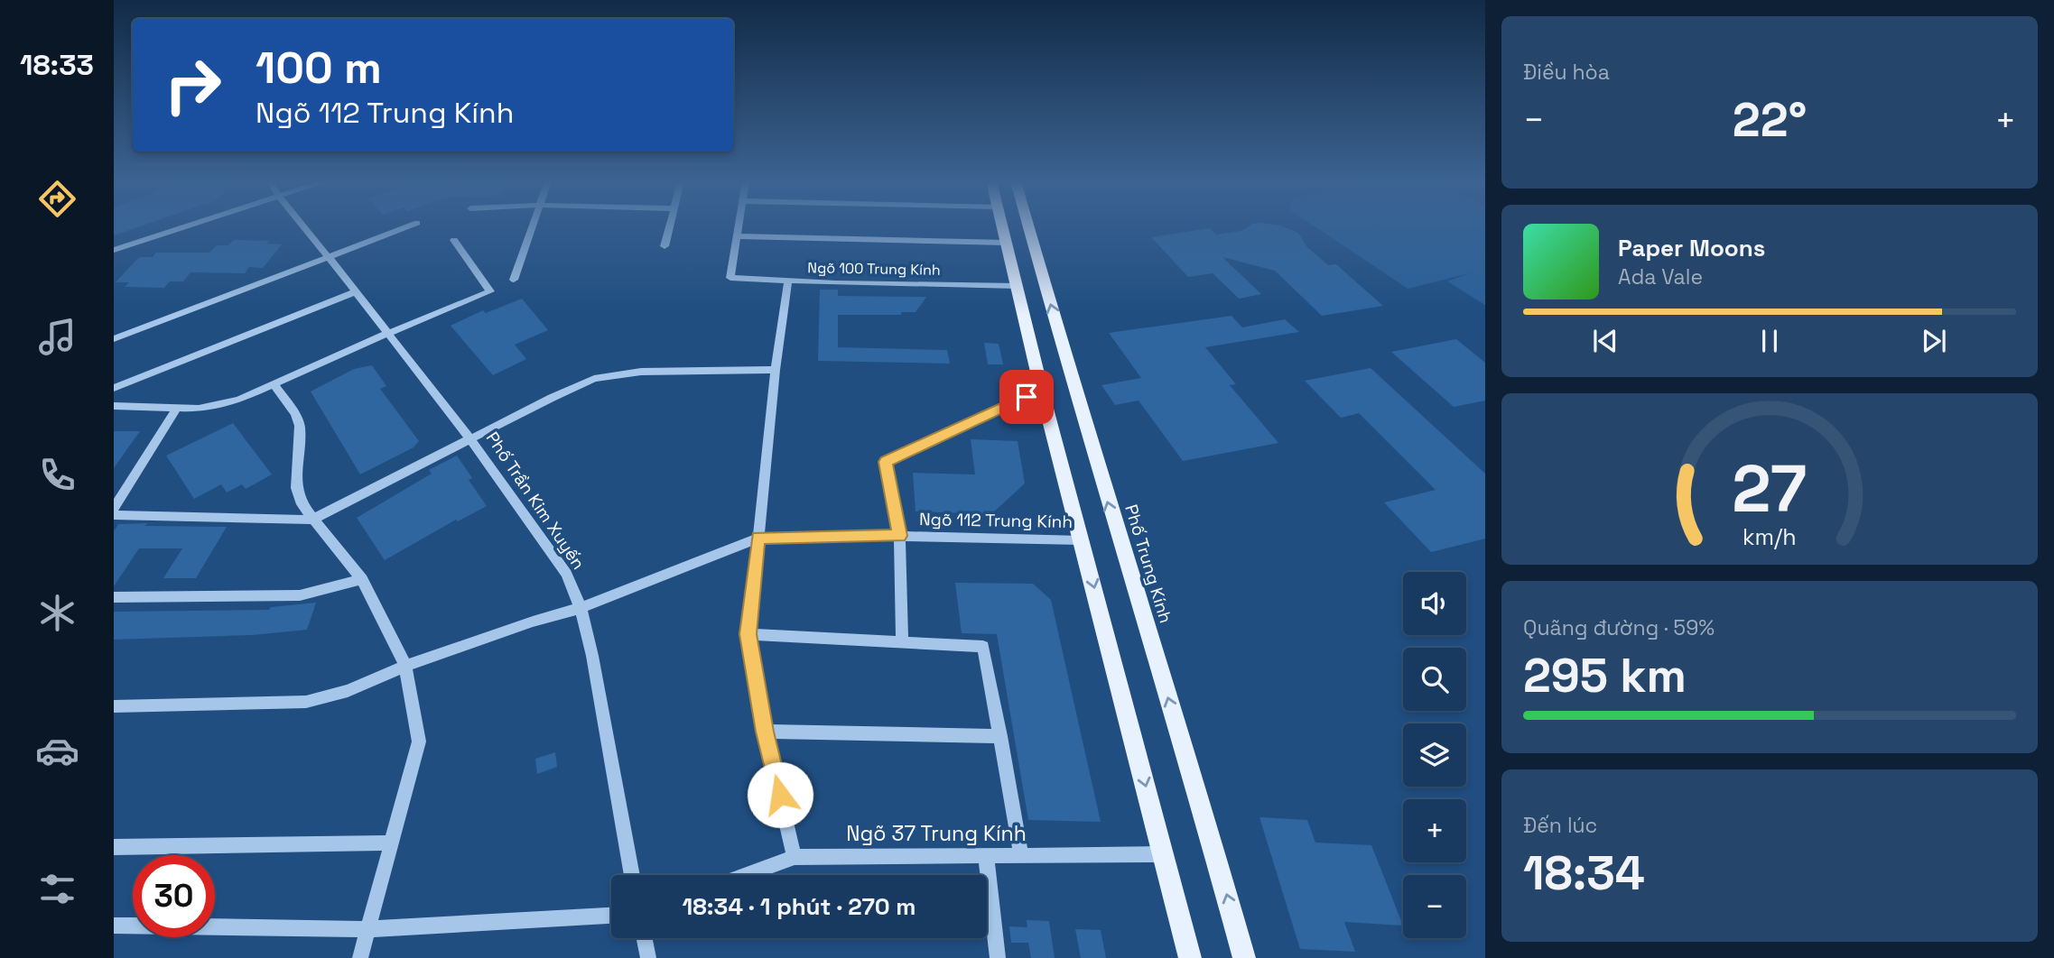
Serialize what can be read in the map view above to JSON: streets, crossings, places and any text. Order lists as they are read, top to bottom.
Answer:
{
  "streets": {
    "main road": ["Phố Trung Kính"],
    "street": [
      "Ngõ 100 Trung Kính",
      "Phố Trần Kim Xuyến",
      "Ngõ 112 Trung Kính",
      "Ngõ 37 Trung Kính"
    ]
  },
  "crossings": [
    ["Phố Trần Kim Xuyến", "Ngõ 112 Trung Kính"]
  ],
  "page": {
    "tabs": "18:33",
    "tile": [
      "Điều hòa",
      ["Quãng đường · 59%", "295 km"],
      ["Đến lúc", "18:34"]
    ],
    "turn": ["100 m", "Ngõ 112 Trung Kính"],
    "heat": ["−", "22°", "+"],
    "song": ["Paper Moons", "Ada Vale"],
    "map_buttons": ["+", "−"],
    "limit": "30",
    "trip": "18:34 · 1 phút · 270 m",
    "gauge": ["27", "km/h"]
  }
}
